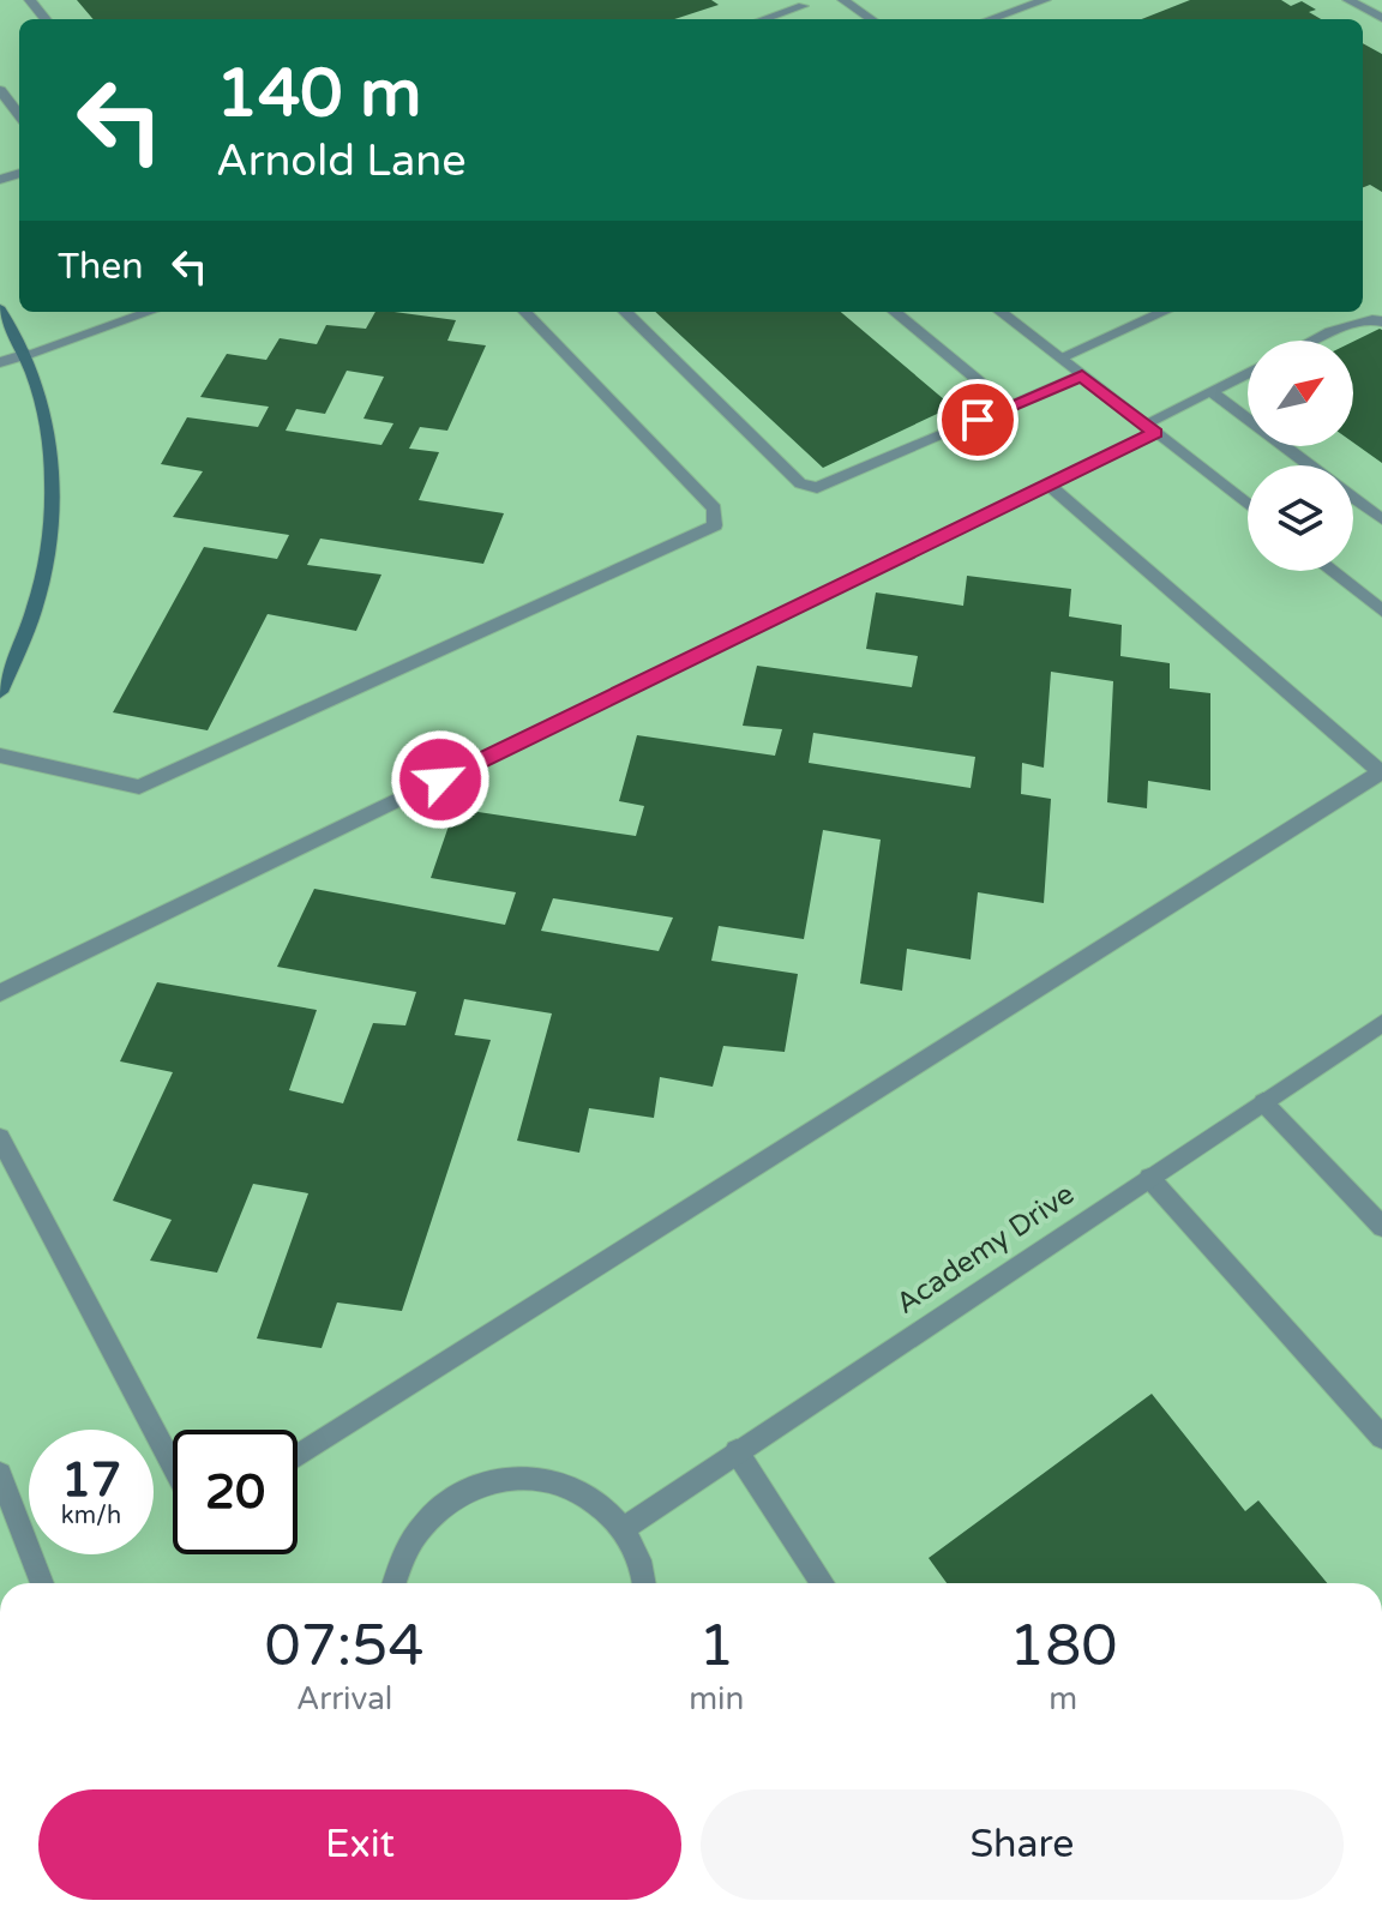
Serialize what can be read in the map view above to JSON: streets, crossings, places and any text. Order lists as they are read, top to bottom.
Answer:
{
  "streets": {
    "street": ["Academy Drive"]
  },
  "north": "top right",
  "page": {
    "turn": ["140 m", "Arnold Lane"],
    "then": "Then",
    "speed": "17 km/h",
    "limit": "20",
    "eta": [
      "07:54",
      "Arrival",
      "1",
      "min",
      "180",
      "m"
    ],
    "buttons": ["Exit", "Share"]
  }
}
